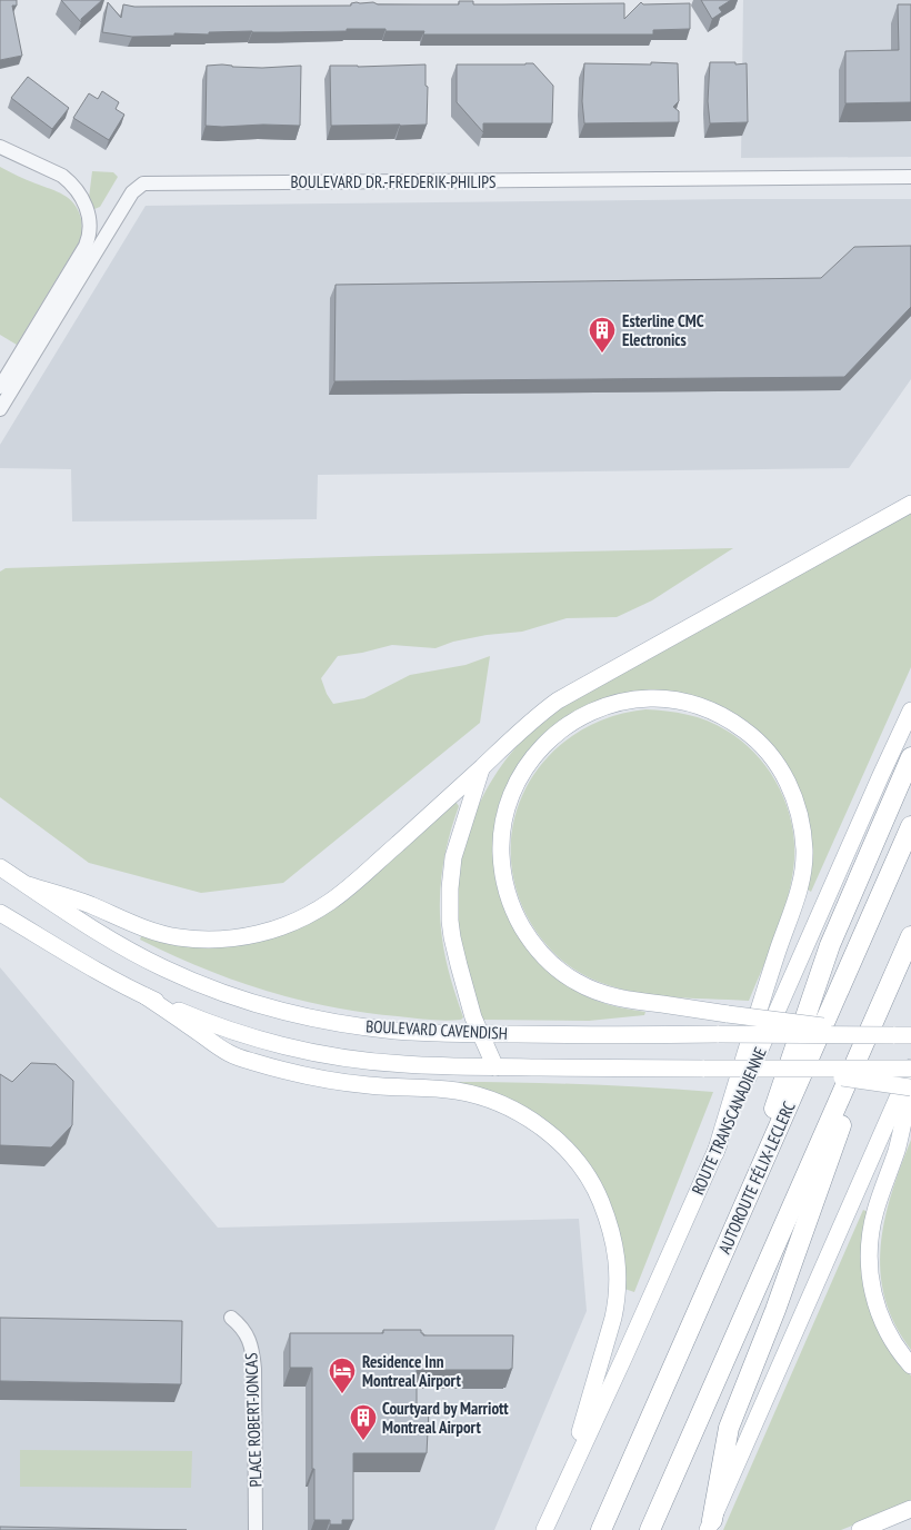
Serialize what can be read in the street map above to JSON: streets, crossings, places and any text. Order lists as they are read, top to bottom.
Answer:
{
  "streets": {
    "highway": ["AUTOROUTE FÉLIX-LECLERC"],
    "main road": ["BOULEVARD CAVENDISH", "ROUTE TRANSCANADIENNE"],
    "street": ["BOULEVARD DR.-FREDERIK-PHILIPS", "PLACE ROBERT-JONCAS"]
  },
  "places": {
    "building": ["Esterline CMC Electronics", "Courtyard by Marriott Montreal Airport"],
    "hotel": ["Residence Inn Montreal Airport"]
  }
}
